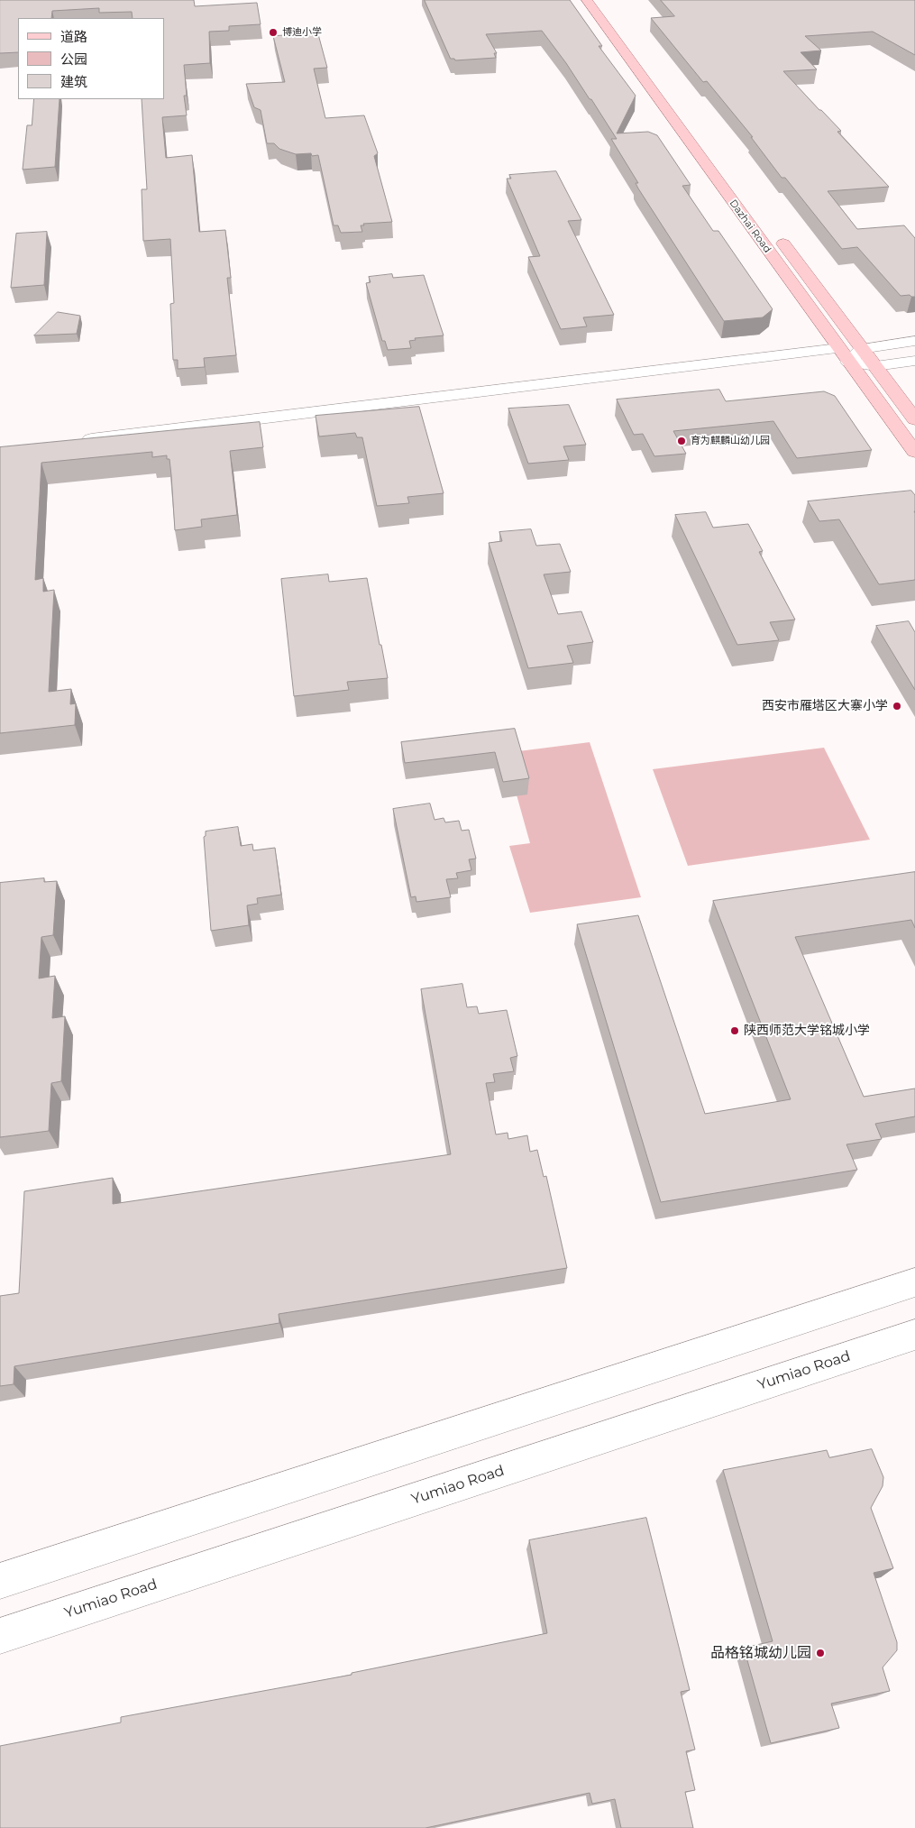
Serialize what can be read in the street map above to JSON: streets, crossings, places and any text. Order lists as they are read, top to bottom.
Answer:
{
  "streets": {
    "main road": ["Dazhai Road"],
    "street": ["Yumiao Road"]
  },
  "places": [
    "博迪小学",
    "育为麒麟山幼儿园",
    "西安市雁塔区大寨小学",
    "陕西师范大学铭城小学",
    "品格铭城幼儿园"
  ],
  "legend": ["道路", "公园", "建筑"]
}
